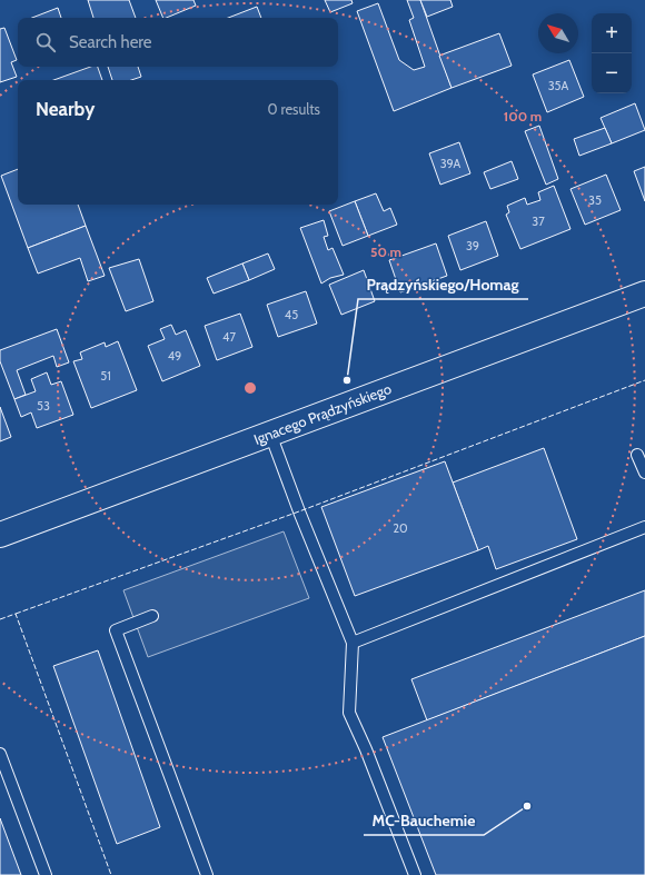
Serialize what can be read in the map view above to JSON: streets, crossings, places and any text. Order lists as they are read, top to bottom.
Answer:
{
  "streets": {
    "street": ["Ignacego Prądzyńskiego"]
  },
  "places": ["Prądzyńskiego/Homag", "MC-Bauchemie"],
  "house_numbers": [
    "35A",
    "39A",
    "35",
    "37",
    "39",
    "45",
    "47",
    "49",
    "51",
    "53",
    "20"
  ],
  "north": "top left",
  "page": {
    "map_buttons": ["+", "−"],
    "search": "Search here",
    "heading": ["Nearby", "0 results"]
  },
  "rings": ["100 m", "50 m"]
}
